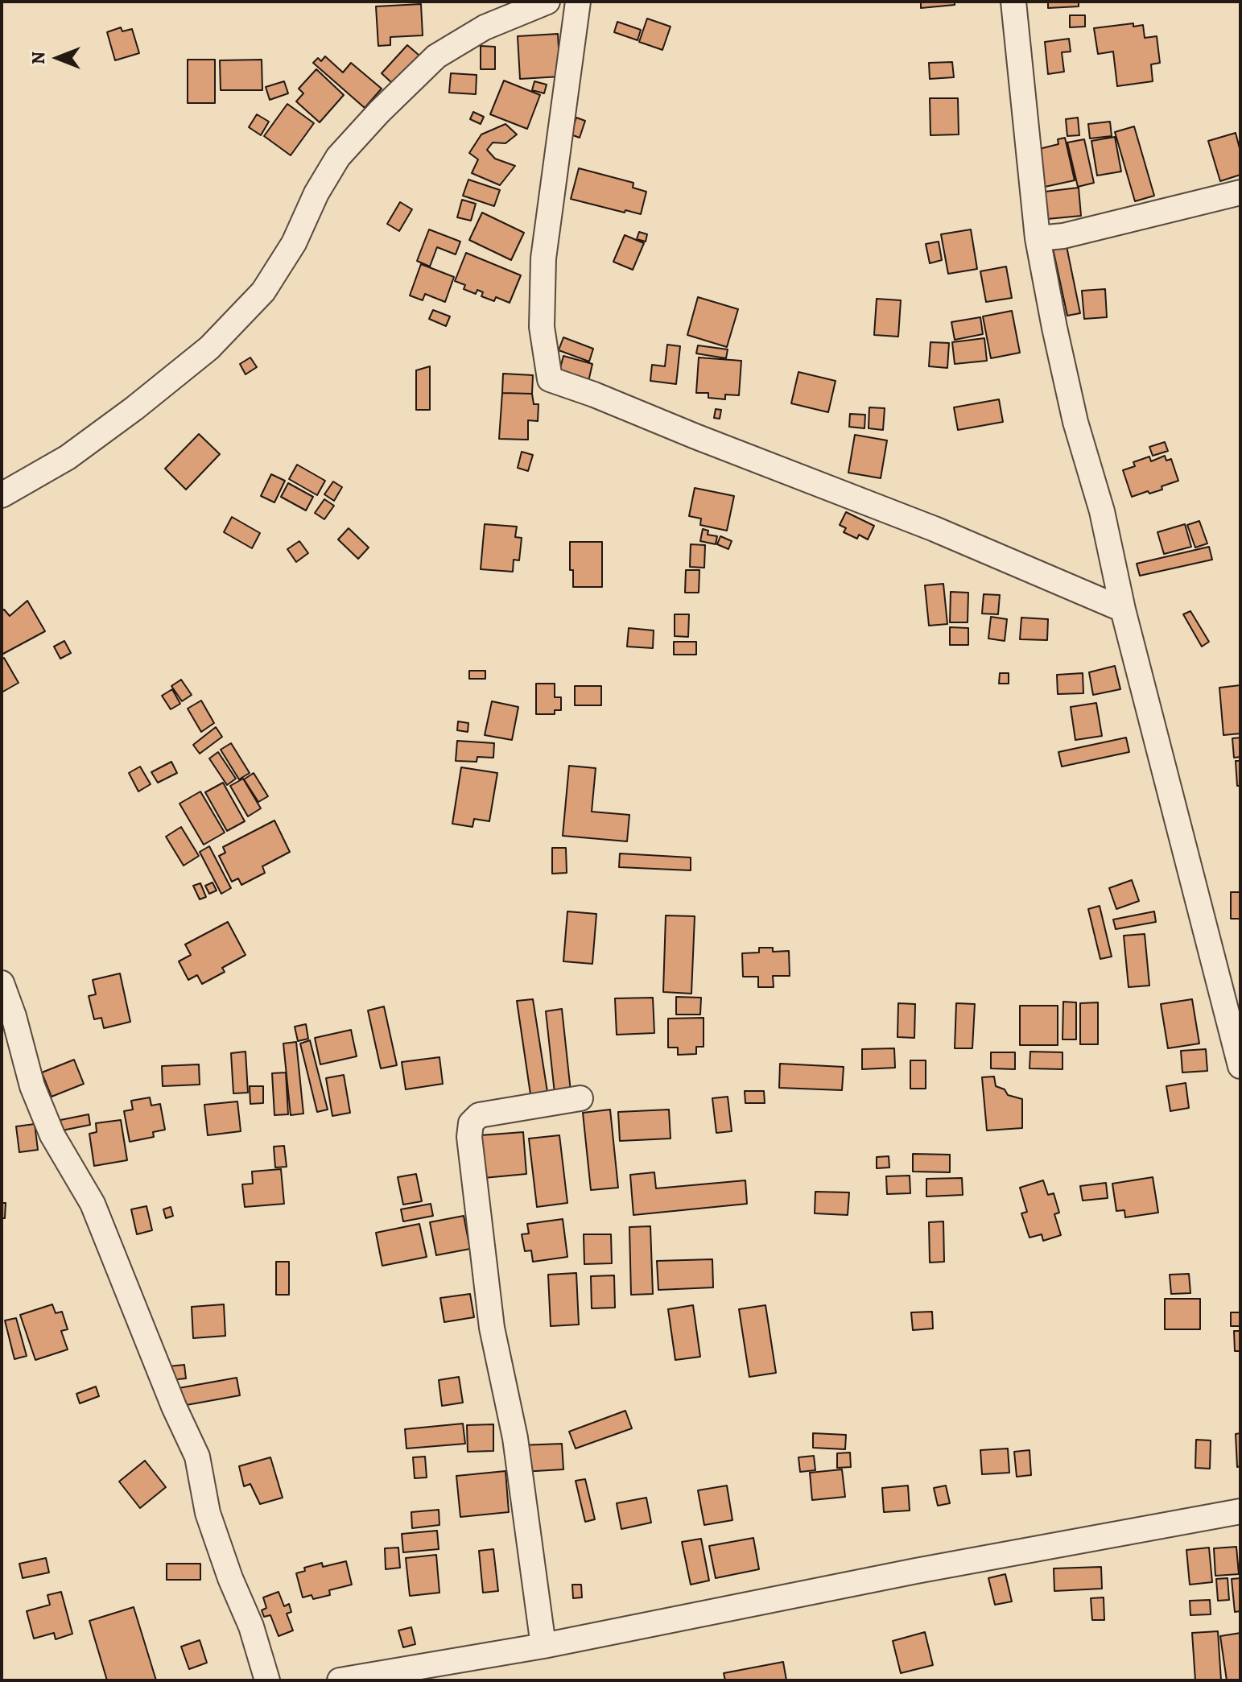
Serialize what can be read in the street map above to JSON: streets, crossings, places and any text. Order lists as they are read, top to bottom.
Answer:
{
  "north": "left"
}
